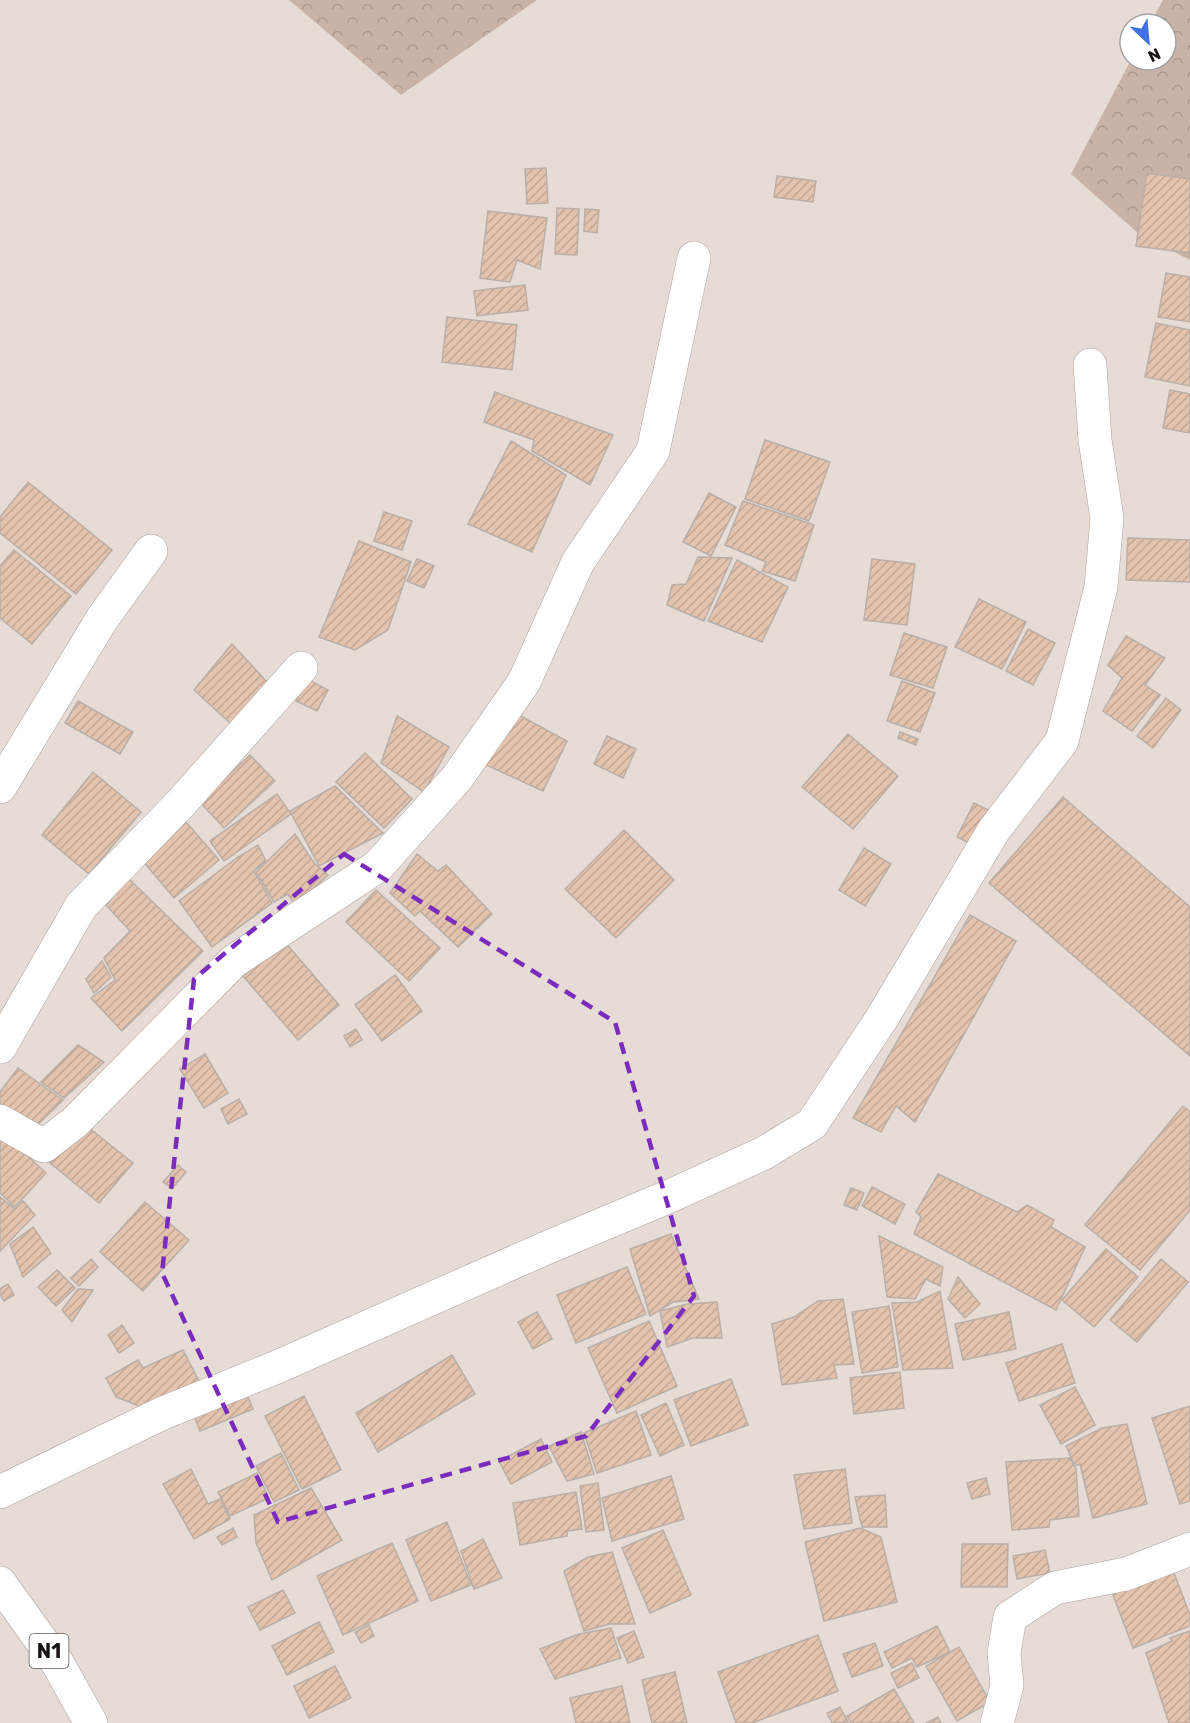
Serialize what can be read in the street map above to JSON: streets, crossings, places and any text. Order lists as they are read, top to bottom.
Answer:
{
  "streets": {
    "main road": ["N1"]
  },
  "north": "bottom right"
}
